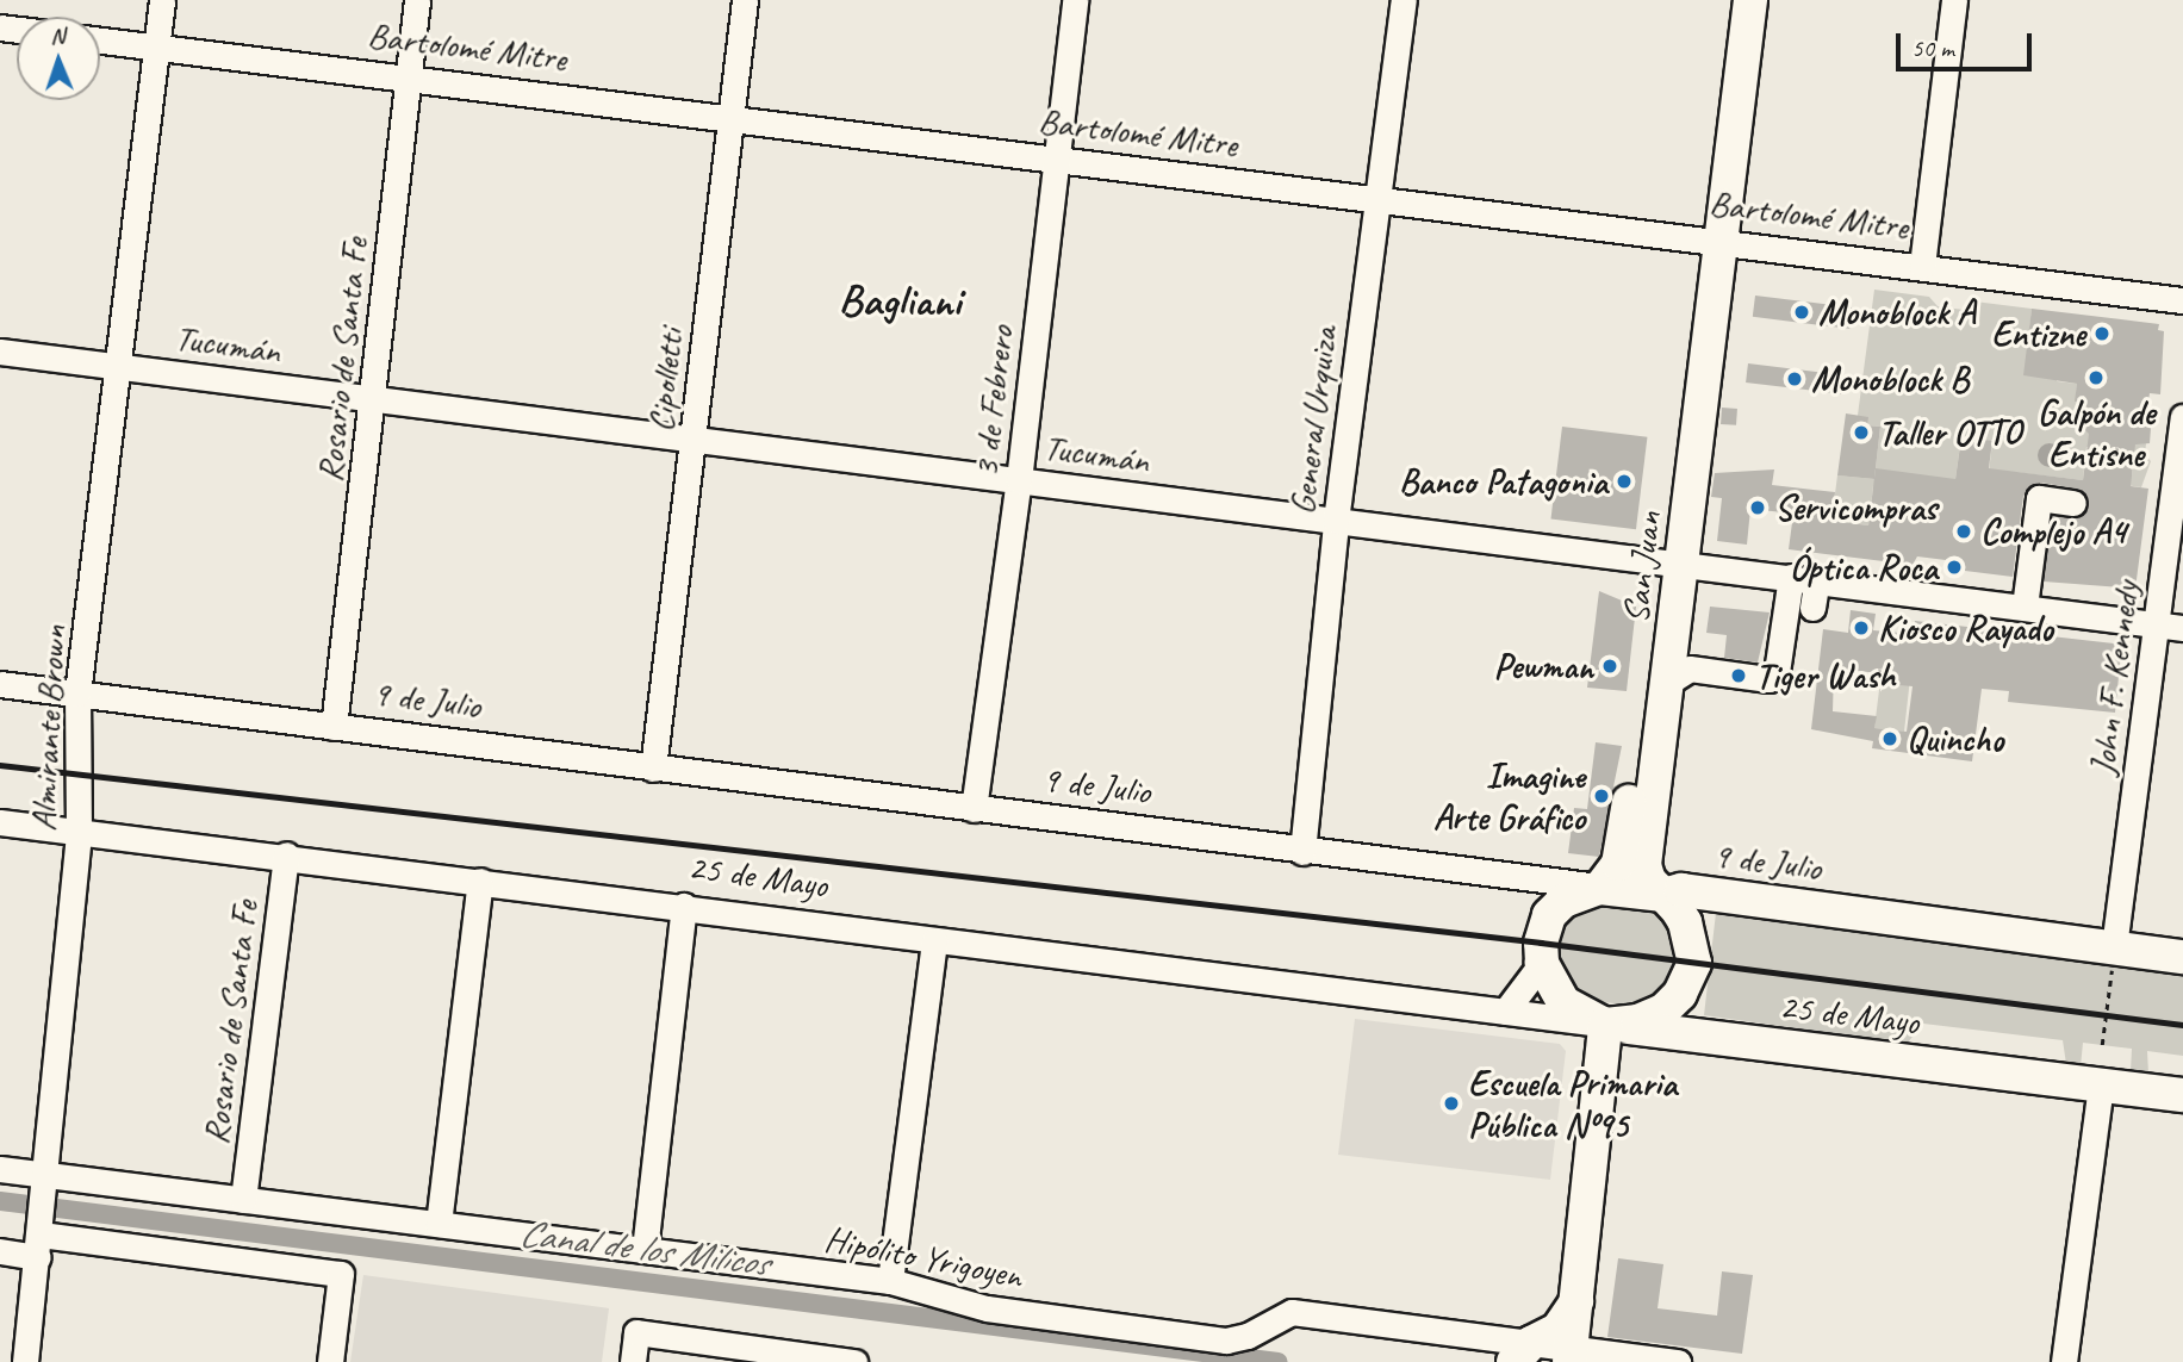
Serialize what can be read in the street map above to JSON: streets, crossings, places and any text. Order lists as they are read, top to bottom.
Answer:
{
  "streets": {
    "main road": ["San Juan", "9 de Julio", "25 de Mayo"],
    "street": [
      "Bartolomé Mitre",
      "Tucumán",
      "Rosario de Santa Fe",
      "Cipolletti",
      "3 de Febrero",
      "General Urquiza",
      "John F. Kennedy",
      "Almirante Brown",
      "Hipólito Yrigoyen"
    ]
  },
  "crossings": [
    ["Bartolomé Mitre", "Rosario de Santa Fe"],
    ["Bartolomé Mitre", "Cipolletti"],
    ["Bartolomé Mitre", "3 de Febrero"],
    ["Bartolomé Mitre", "General Urquiza"],
    ["Bartolomé Mitre", "San Juan"],
    ["Bartolomé Mitre", "Almirante Brown"],
    ["Tucumán", "Rosario de Santa Fe"],
    ["Tucumán", "Cipolletti"],
    ["Tucumán", "3 de Febrero"],
    ["Tucumán", "General Urquiza"],
    ["Tucumán", "San Juan"],
    ["Tucumán", "John F. Kennedy"],
    ["Tucumán", "Almirante Brown"],
    ["Rosario de Santa Fe", "9 de Julio"],
    ["Rosario de Santa Fe", "25 de Mayo"],
    ["Rosario de Santa Fe", "Hipólito Yrigoyen"],
    ["Cipolletti", "9 de Julio"],
    ["3 de Febrero", "9 de Julio"],
    ["General Urquiza", "9 de Julio"],
    ["San Juan", "9 de Julio"],
    ["San Juan", "25 de Mayo"],
    ["John F. Kennedy", "9 de Julio"],
    ["9 de Julio", "Almirante Brown"],
    ["9 de Julio", "25 de Mayo"],
    ["Almirante Brown", "25 de Mayo"],
    ["Almirante Brown", "Hipólito Yrigoyen"]
  ],
  "districts": ["Bagliani"],
  "water": ["Canal de los Milicos"],
  "places": [
    "Monoblock A",
    "Entizne",
    "Galpón de Entisne",
    "Monoblock B",
    "Taller OTTO",
    "Banco Patagonia",
    "Servicompras",
    "Complejo A4",
    "Óptica Roca",
    "Kiosco Rayado",
    "Pewman",
    "Tiger Wash",
    "Quincho",
    "Imagine Arte Gráfico",
    "Escuela Primaria Pública Nº95"
  ],
  "scale_bar": "50 m",
  "north": "top"
}
